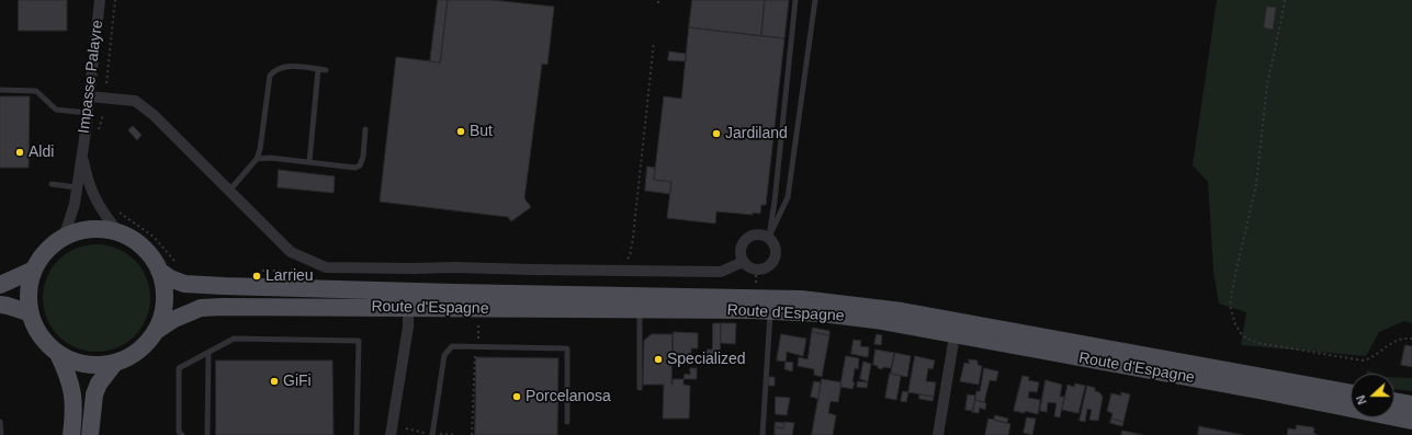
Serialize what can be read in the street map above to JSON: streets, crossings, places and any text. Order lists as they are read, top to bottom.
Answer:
{
  "streets": {
    "main road": ["Route d'Espagne"],
    "street": ["Impasse Palayre"]
  },
  "crossings": [
    ["Impasse Palayre", "Route d'Espagne"]
  ],
  "places": [
    "But",
    "Jardiland",
    "Aldi",
    "Larrieu",
    "Specialized",
    "GiFi",
    "Porcelanosa"
  ],
  "north": "left"
}
